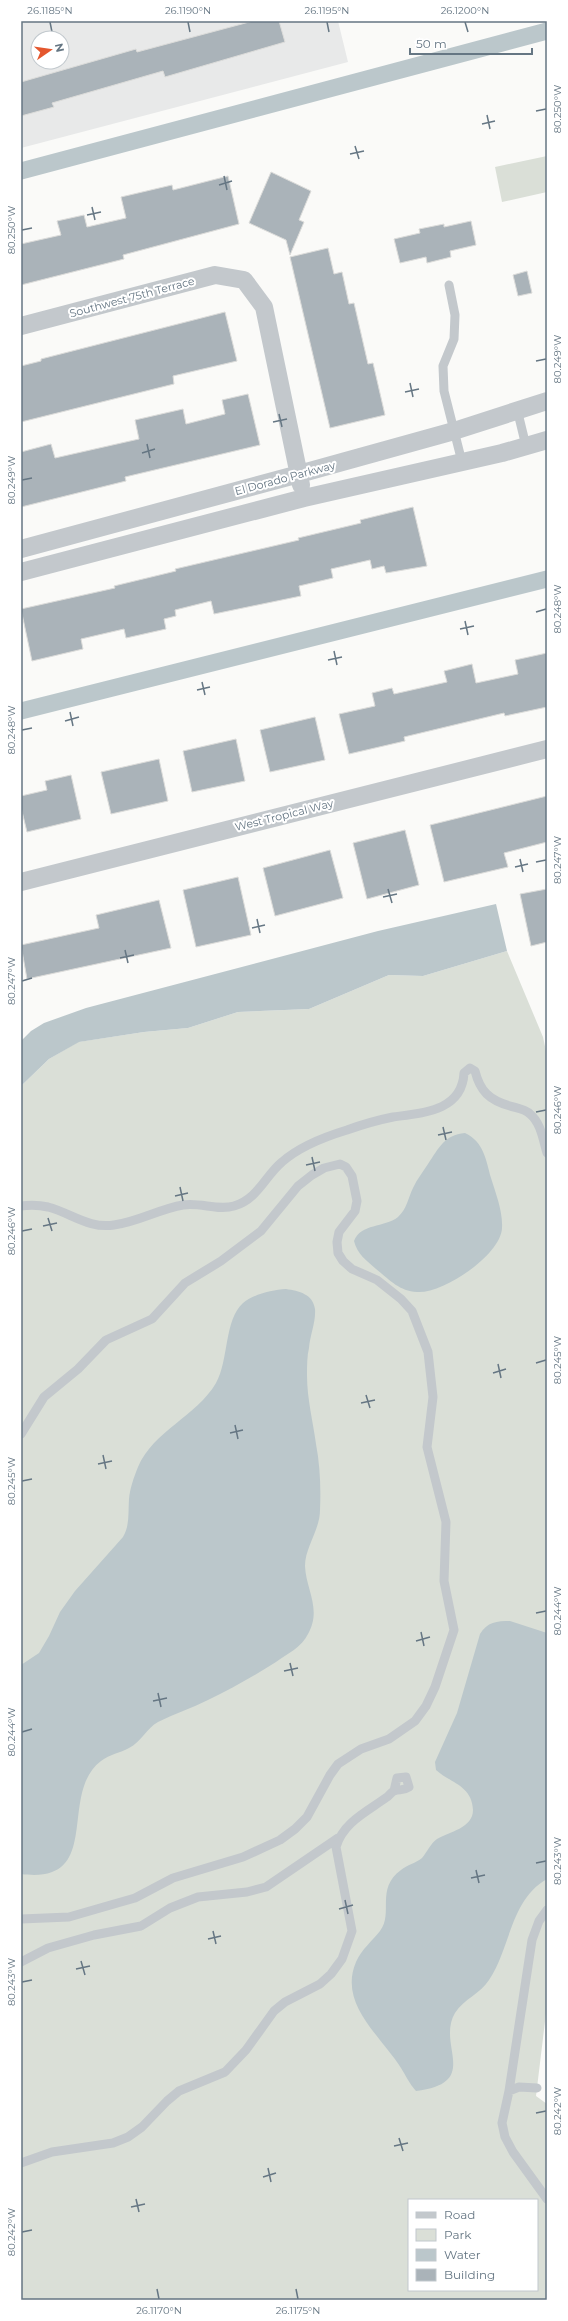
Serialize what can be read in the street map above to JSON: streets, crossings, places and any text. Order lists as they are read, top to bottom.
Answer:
{
  "streets": {
    "street": ["Southwest 75th Terrace", "El Dorado Parkway", "West Tropical Way"]
  },
  "crossings": [
    ["Southwest 75th Terrace", "El Dorado Parkway"]
  ],
  "legend": [
    "Road",
    "Park",
    "Water",
    "Building"
  ],
  "scale_bar": "50 m",
  "north": "right",
  "coordinates": [
    "26.1185°N",
    "26.1190°N",
    "26.1195°N",
    "26.1200°N",
    "80.250°W",
    "80.249°W",
    "80.248°W",
    "80.247°W",
    "80.246°W",
    "80.245°W",
    "80.244°W",
    "80.243°W",
    "80.242°W",
    "26.1170°N",
    "26.1175°N"
  ]
}
